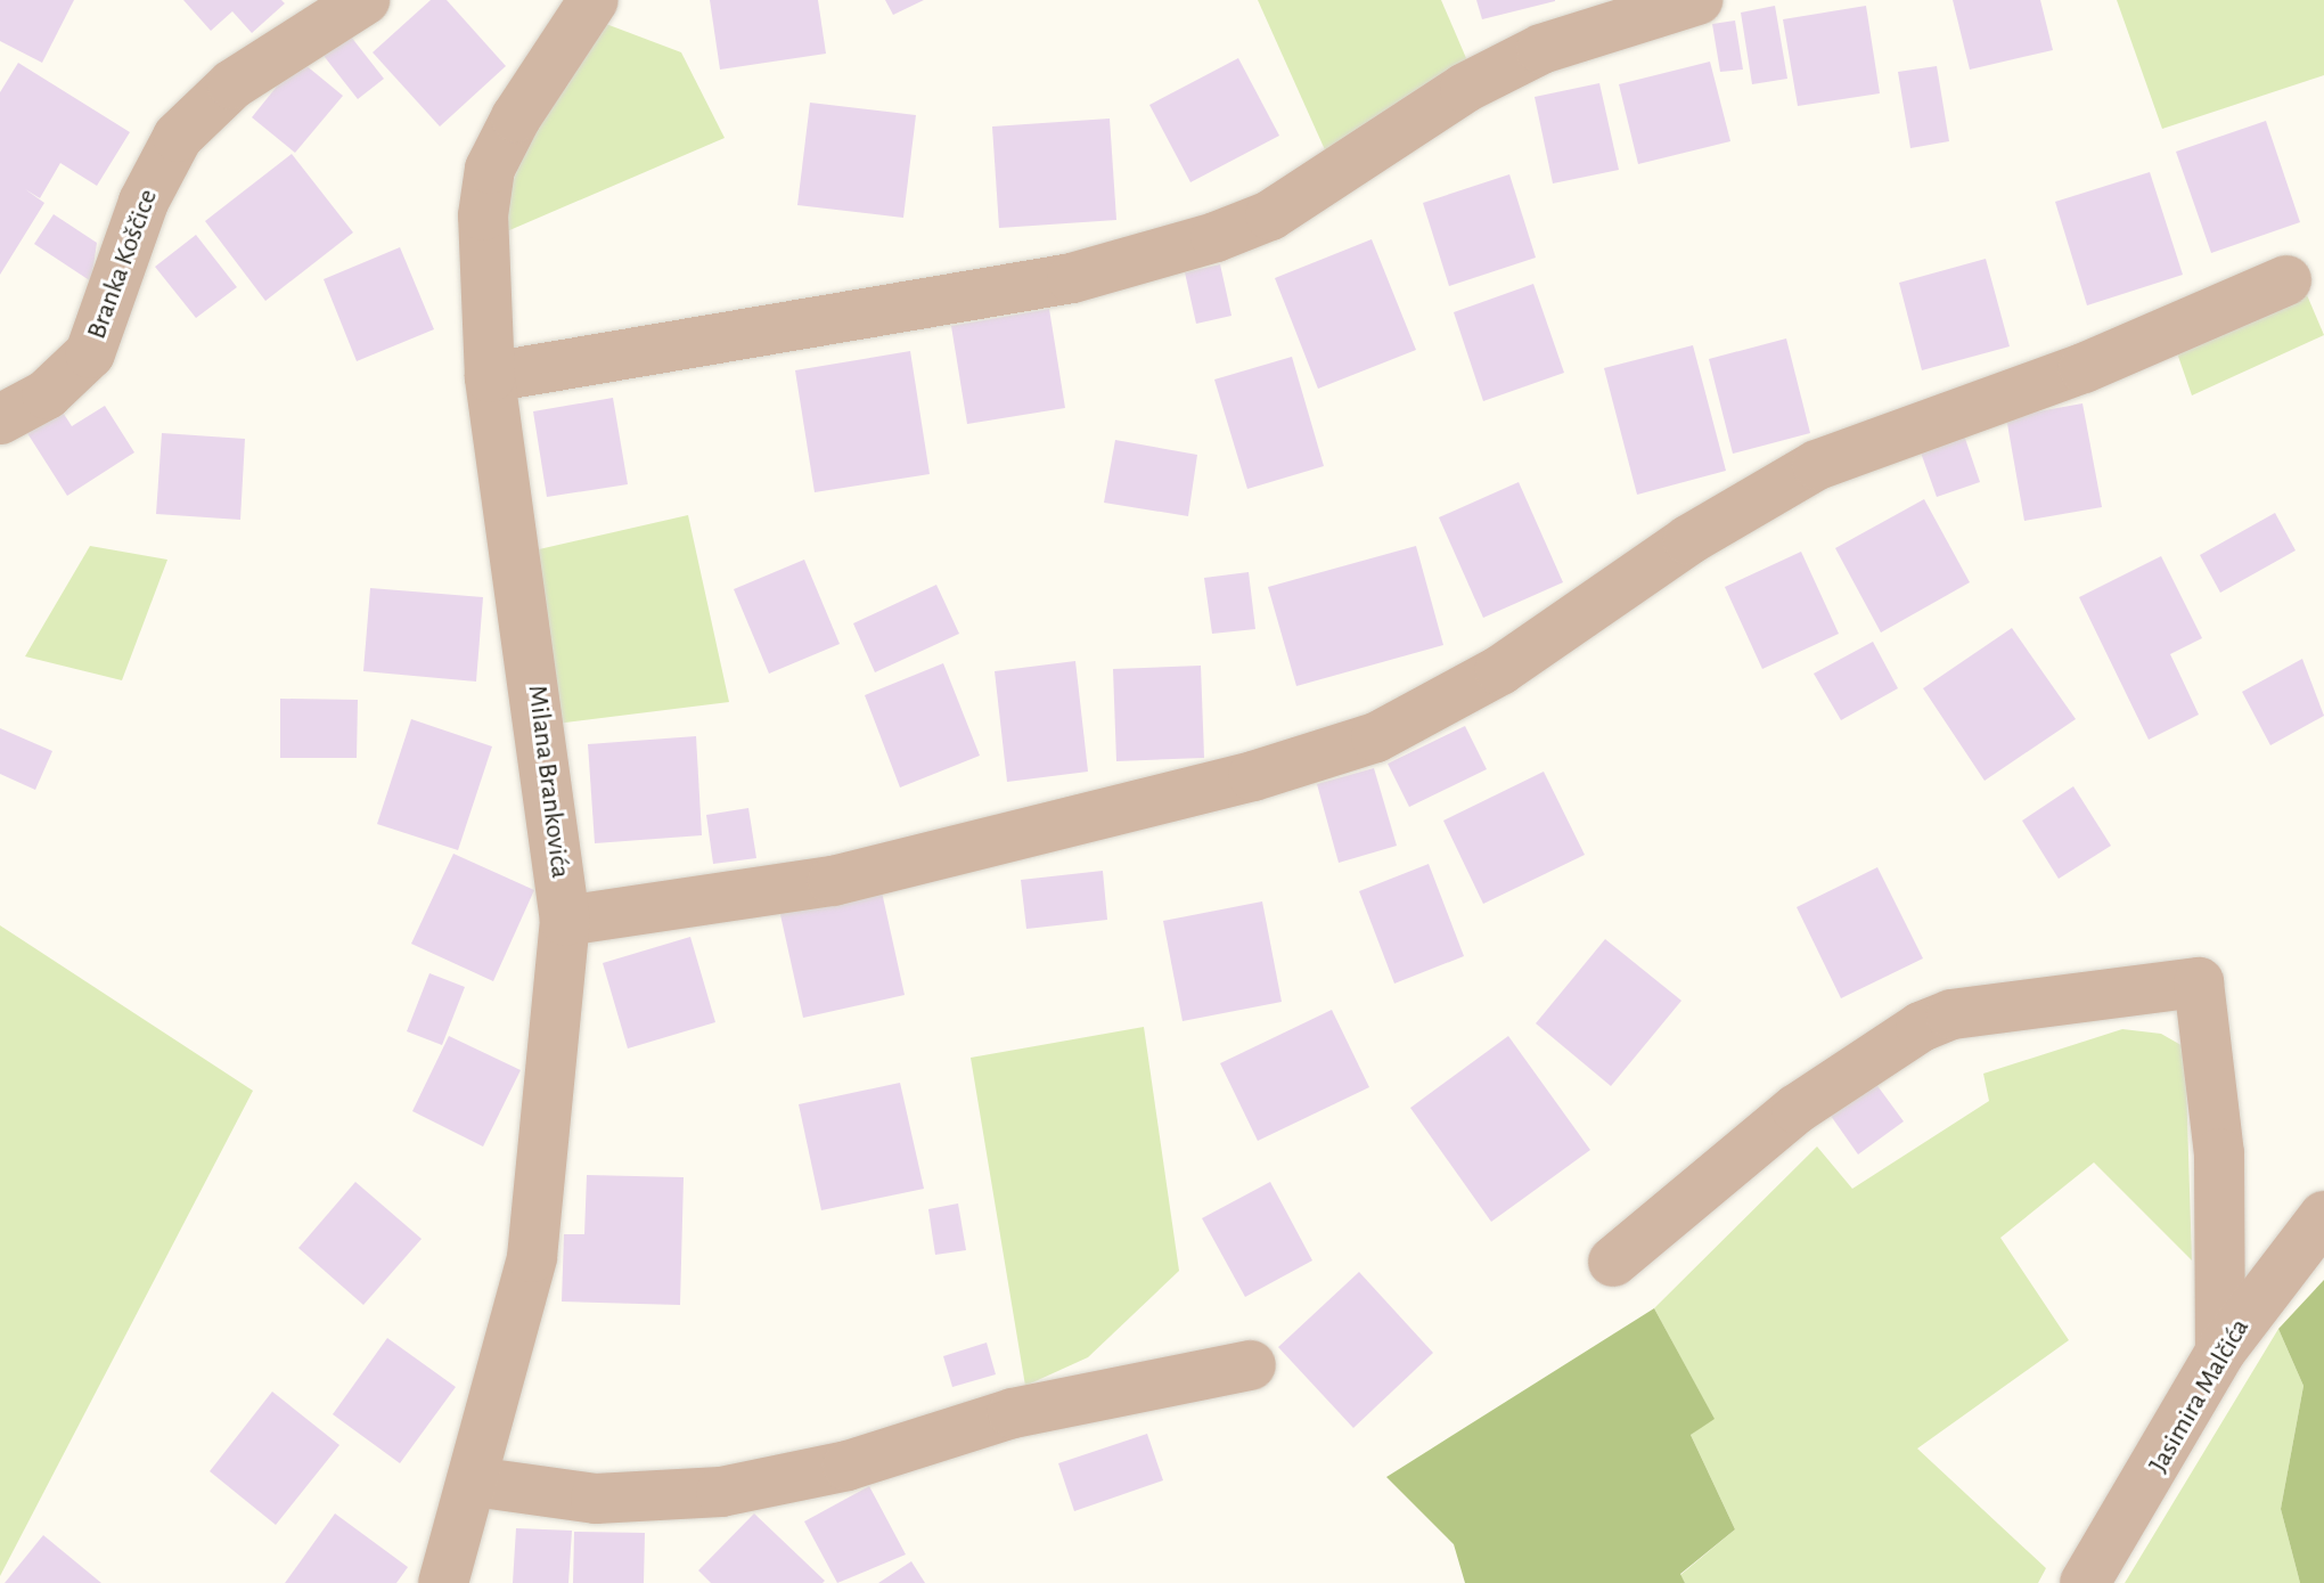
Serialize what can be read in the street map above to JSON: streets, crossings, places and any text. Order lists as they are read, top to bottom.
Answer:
{
  "streets": {
    "street": ["Branka Koščice", "Milana Brankovića", "Jasimira Malčića"]
  }
}
